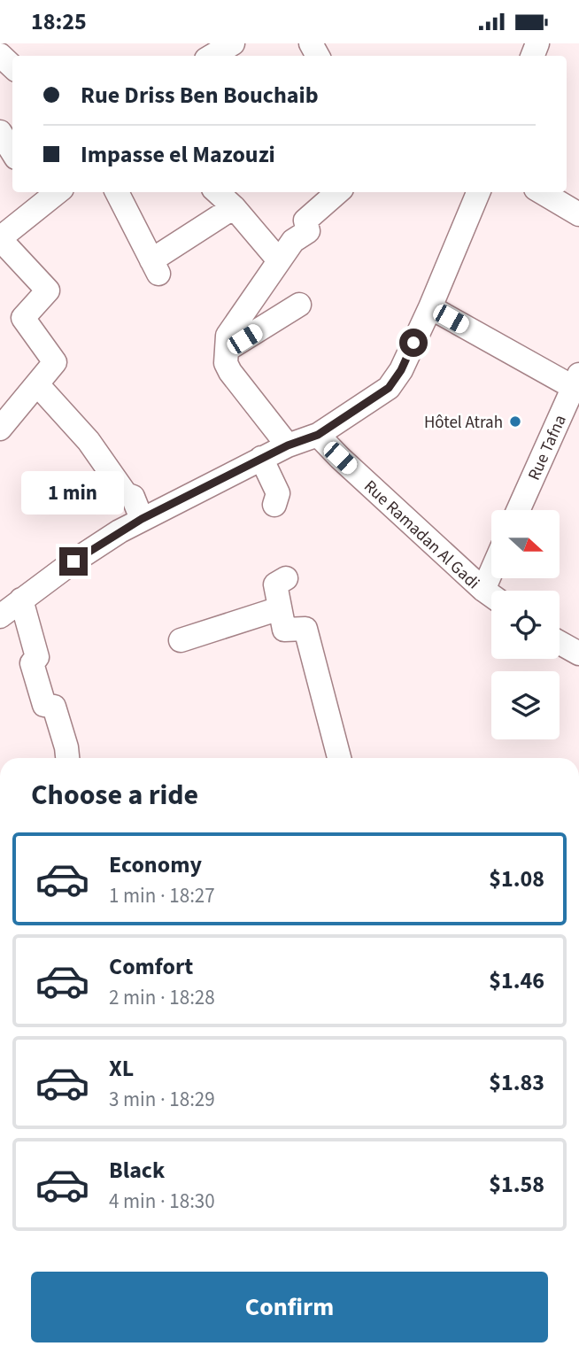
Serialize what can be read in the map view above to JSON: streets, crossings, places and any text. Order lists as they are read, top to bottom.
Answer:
{
  "streets": {
    "street": ["Rue Tafna", "Rue Ramadan Al Gadi"]
  },
  "places": ["Hôtel Atrah"],
  "north": "right",
  "page": {
    "status": "18:25",
    "banner": ["Rue Driss Ben Bouchaib", "Impasse el Mazouzi"],
    "bubble": "1 min",
    "heading": "Choose a ride",
    "list": [
      {
        "name": "Economy",
        "note": "1 min · 18:27",
        "value": "$1.08"
      },
      {
        "name": "Comfort",
        "note": "2 min · 18:28",
        "value": "$1.46"
      },
      {
        "name": "XL",
        "note": "3 min · 18:29",
        "value": "$1.83"
      },
      {
        "name": "Black",
        "note": "4 min · 18:30",
        "value": "$1.58"
      }
    ],
    "buttons": "Confirm"
  }
}
